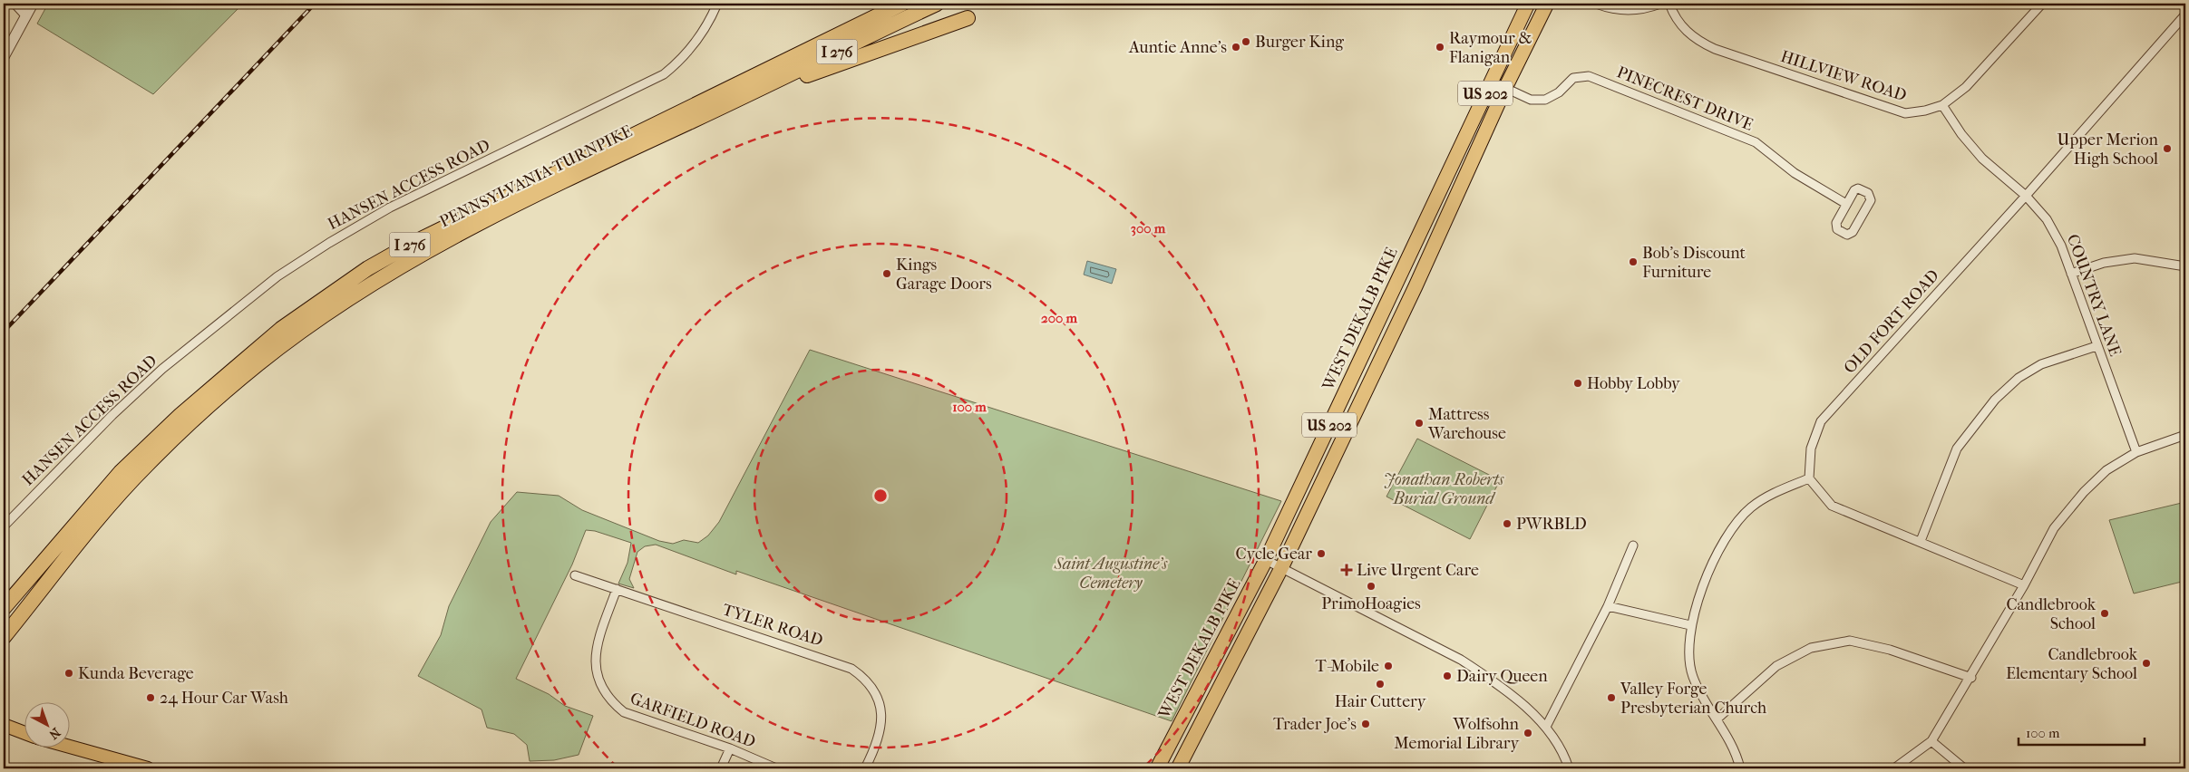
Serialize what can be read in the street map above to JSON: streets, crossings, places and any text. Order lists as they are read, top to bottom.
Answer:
{
  "streets": {
    "highway": [
      "I 276",
      "US 202",
      "PENNSYLVANIA TURNPIKE",
      "WEST DEKALB PIKE"
    ],
    "street": [
      "HILLVIEW ROAD",
      "PINECREST DRIVE",
      "HANSEN ACCESS ROAD",
      "COUNTRY LANE",
      "OLD FORT ROAD",
      "TYLER ROAD",
      "GARFIELD ROAD"
    ]
  },
  "crossings": [
    ["HILLVIEW ROAD", "COUNTRY LANE"],
    ["US 202", "PINECREST DRIVE"],
    ["COUNTRY LANE", "OLD FORT ROAD"],
    ["TYLER ROAD", "GARFIELD ROAD"]
  ],
  "parks": ["Jonathan Roberts Burial Ground", "Saint Augustine's Cemetery"],
  "places": {
    "other": [
      "Burger King",
      "Auntie Anne's",
      "Raymour & Flanigan",
      "Upper Merion High School",
      "Bob's Discount Furniture",
      "Kings Garage Doors",
      "Hobby Lobby",
      "Mattress Warehouse",
      "PWRBLD",
      "Cycle Gear",
      "PrimoHoagies",
      "Candlebrook School",
      "Candlebrook Elementary School",
      "T-Mobile",
      "Kunda Beverage",
      "Dairy Queen",
      "Hair Cuttery",
      "24 Hour Car Wash",
      "Valley Forge Presbyterian Church",
      "Trader Joe's",
      "Wolfsohn Memorial Library"
    ],
    "health": ["Live Urgent Care"]
  },
  "scale_bar": "100 m",
  "north": "bottom right",
  "rings": ["300 m", "200 m", "100 m"]
}
